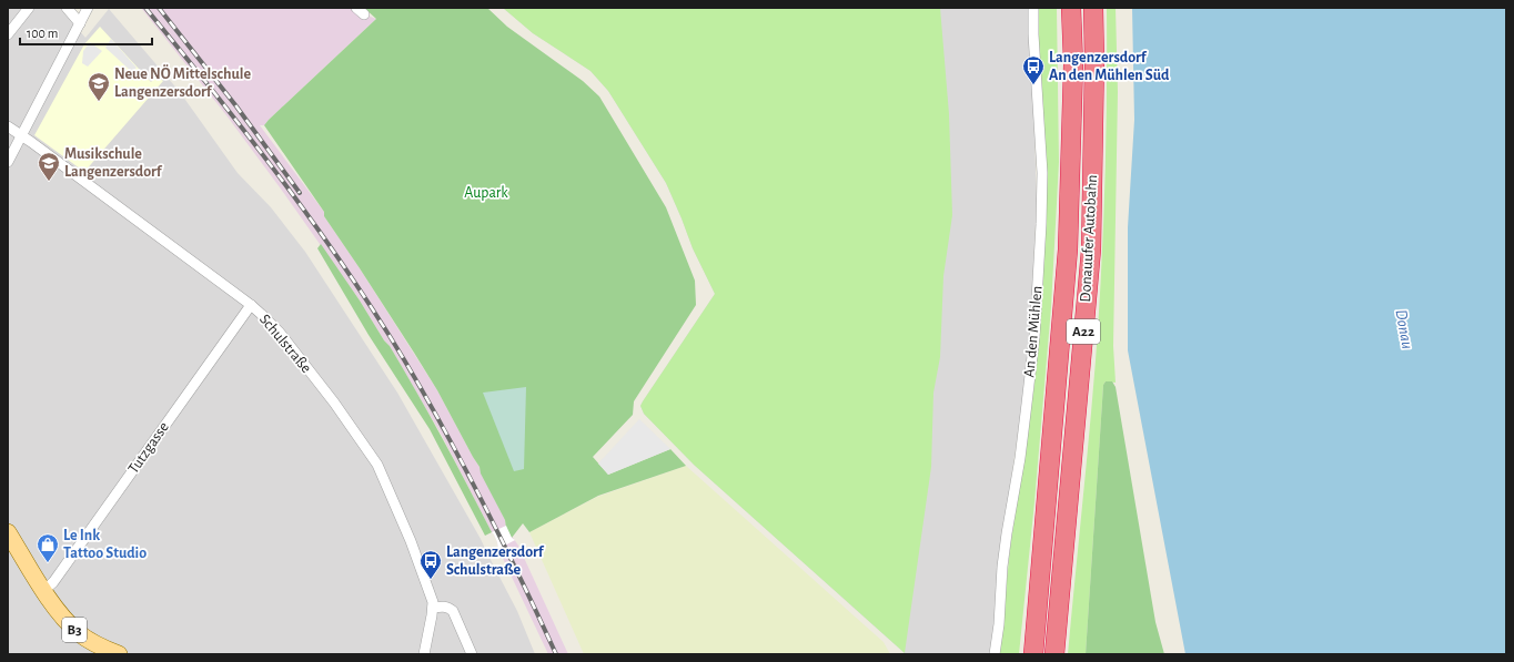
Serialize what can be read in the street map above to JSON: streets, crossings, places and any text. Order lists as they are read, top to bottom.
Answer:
{
  "streets": {
    "highway": ["Donauufer Autobahn", "A22"],
    "main road": ["B3"],
    "street": ["An den Mühlen", "Schulstraße", "Tutzgasse"]
  },
  "crossings": [
    ["Schulstraße", "Tutzgasse"],
    ["Tutzgasse", "B3"]
  ],
  "water": ["Donau"],
  "parks": ["Aupark"],
  "places": {
    "bus stop": ["Langenzersdorf An den Mühlen Süd", "Langenzersdorf Schulstraße"],
    "school or university": ["Neue NÖ Mittelschule Langenzersdorf", "Musikschule Langenzersdorf"],
    "shop": ["Le Ink Tattoo Studio"]
  },
  "scale_bar": "100 m"
}
